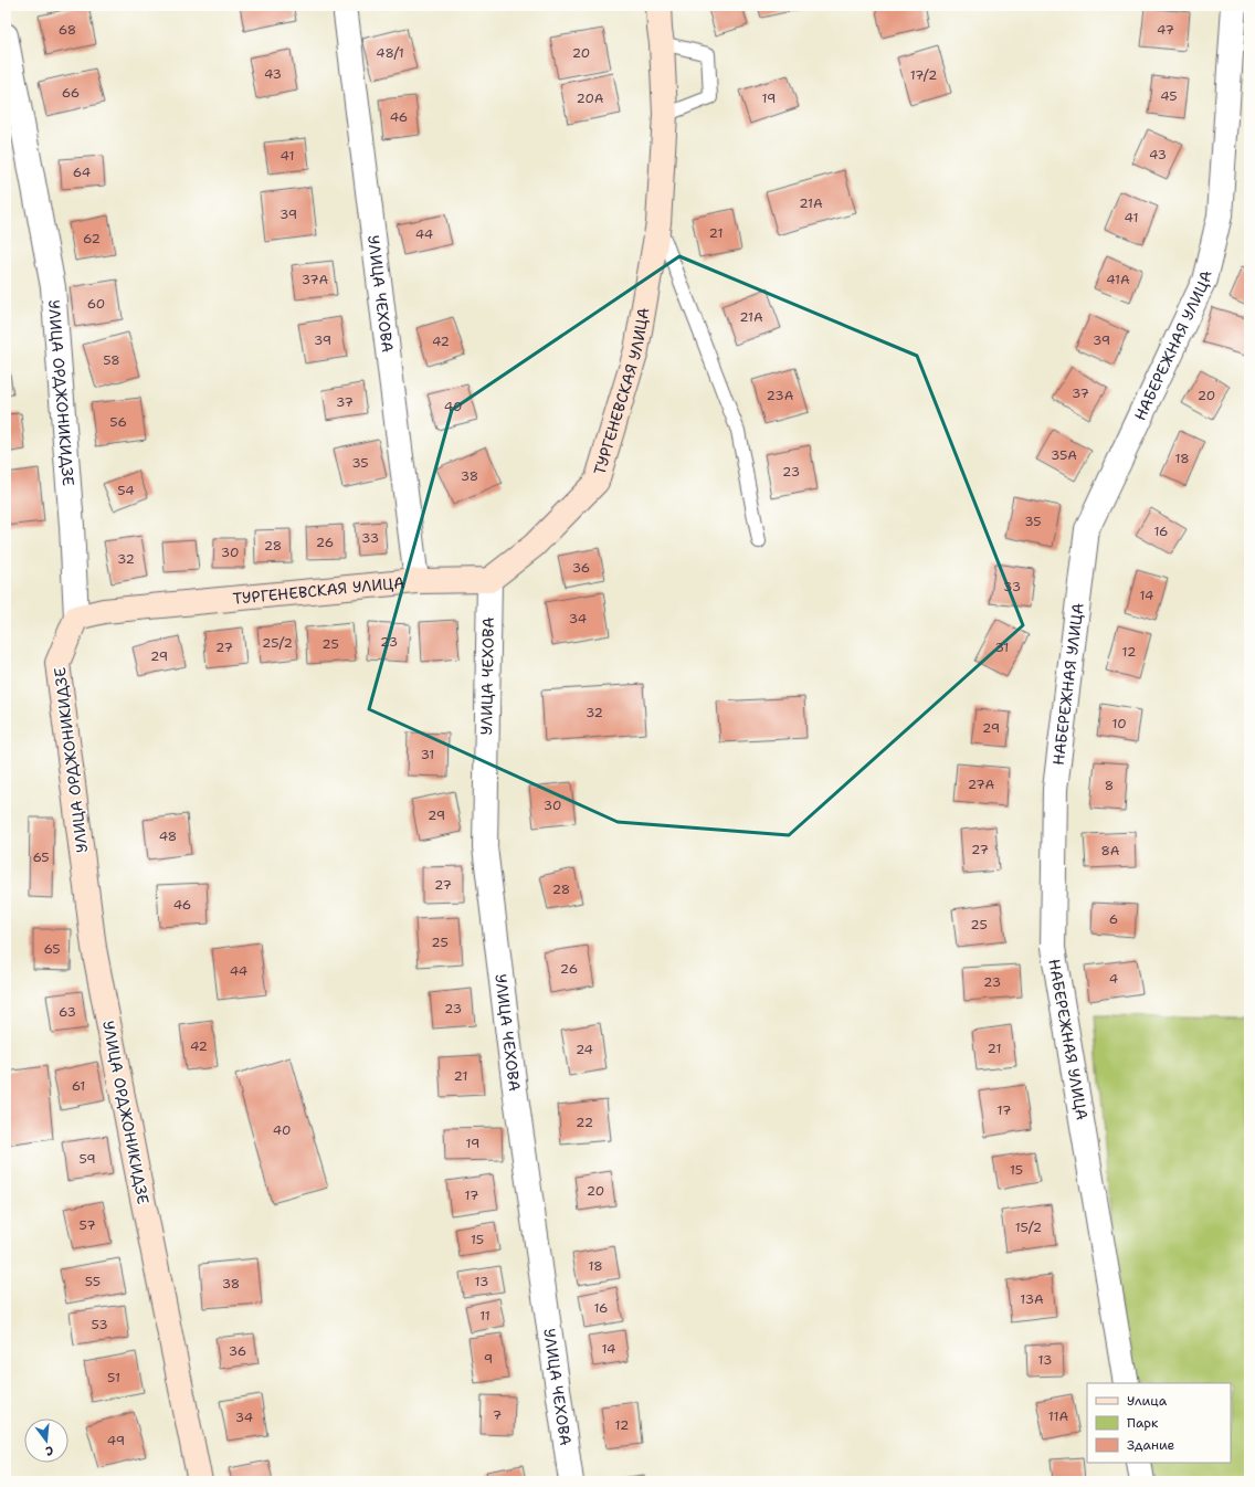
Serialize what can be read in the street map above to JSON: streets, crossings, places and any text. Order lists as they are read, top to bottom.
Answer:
{
  "streets": {
    "street": [
      "УЛИЦА ЧЕХОВА",
      "НАБЕРЕЖНАЯ УЛИЦА",
      "ТУРГЕНЕВСКАЯ УЛИЦА",
      "УЛИЦА ОРДЖОНИКИДЗЕ"
    ]
  },
  "crossings": [
    ["УЛИЦА ЧЕХОВА", "ТУРГЕНЕВСКАЯ УЛИЦА"],
    ["ТУРГЕНЕВСКАЯ УЛИЦА", "УЛИЦА ОРДЖОНИКИДЗЕ"]
  ],
  "house_numbers": [
    "68",
    "47",
    "48/1",
    "20",
    "43",
    "17/2",
    "66",
    "45",
    "20А",
    "19",
    "46",
    "43",
    "41",
    "64",
    "21А",
    "39",
    "41",
    "21",
    "44",
    "62",
    "37А",
    "41А",
    "60",
    "21А",
    "39",
    "39",
    "42",
    "58",
    "37",
    "23А",
    "20",
    "37",
    "40",
    "56",
    "35А",
    "18",
    "35",
    "23",
    "38",
    "54",
    "35",
    "16",
    "33",
    "26",
    "28",
    "30",
    "32",
    "36",
    "33",
    "14",
    "34",
    "23",
    "25/2",
    "25",
    "27",
    "31",
    "12",
    "29",
    "32",
    "10",
    "29",
    "31",
    "27А",
    "8",
    "30",
    "29",
    "48",
    "27",
    "8А",
    "65",
    "27",
    "28",
    "46",
    "6",
    "25",
    "25",
    "65",
    "26",
    "44",
    "4",
    "23",
    "23",
    "63",
    "42",
    "21",
    "24",
    "21",
    "61",
    "17",
    "22",
    "40",
    "19",
    "59",
    "15",
    "20",
    "17",
    "57",
    "15/2",
    "15",
    "18",
    "55",
    "13",
    "38",
    "13А",
    "16",
    "11",
    "53",
    "14",
    "36",
    "9",
    "13",
    "51",
    "7",
    "11А",
    "34",
    "12",
    "49"
  ],
  "legend": ["Улица", "Парк", "Здание"],
  "north": "bottom"
}
